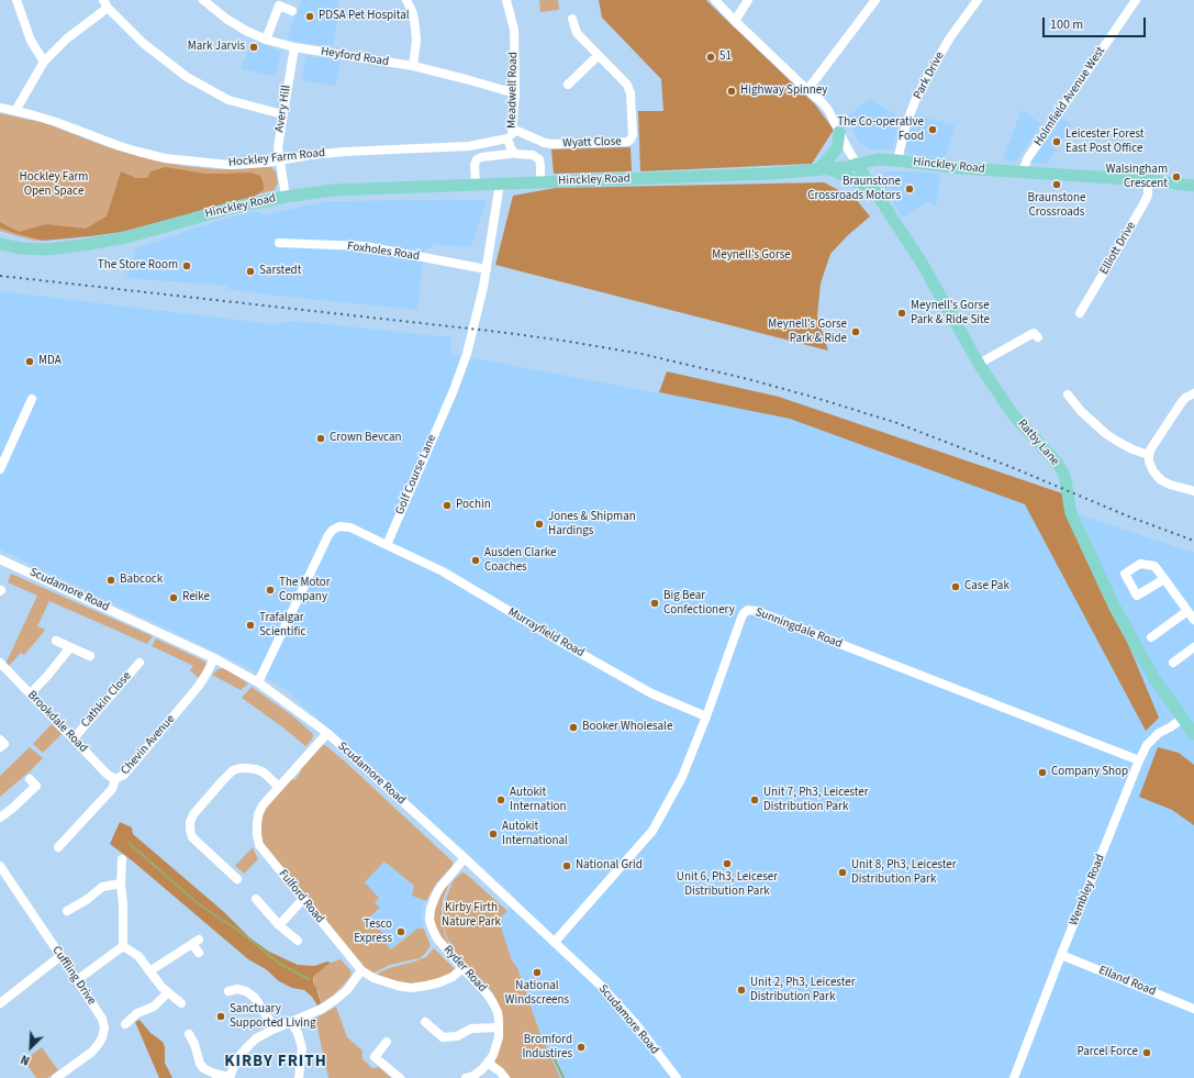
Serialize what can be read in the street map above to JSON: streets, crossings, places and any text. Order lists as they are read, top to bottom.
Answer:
{
  "streets": {
    "main road": ["Hinckley Road", "Ratby Lane"],
    "street": [
      "Heyford Road",
      "Park Drive",
      "Meadwell Road",
      "Holmfield Avenue West",
      "Avery Hill",
      "Wyatt Close",
      "Hockley Farm Road",
      "Elliott Drive",
      "Foxholes Road",
      "Golf Course Lane",
      "Scudamore Road",
      "Sunningdale Road",
      "Murrayfield Road",
      "Cathkin Close",
      "Brookdale Road",
      "Chevin Avenue",
      "Wembley Road",
      "Fulford Road",
      "Ryder Road",
      "Cuffling Drive",
      "Elland Road"
    ]
  },
  "crossings": [
    ["Heyford Road", "Meadwell Road"],
    ["Heyford Road", "Avery Hill"],
    ["Park Drive", "Hinckley Road"],
    ["Meadwell Road", "Wyatt Close"],
    ["Meadwell Road", "Hockley Farm Road"],
    ["Holmfield Avenue West", "Hinckley Road"],
    ["Avery Hill", "Hockley Farm Road"],
    ["Avery Hill", "Hinckley Road"],
    ["Hinckley Road", "Elliott Drive"],
    ["Hinckley Road", "Ratby Lane"],
    ["Hinckley Road", "Golf Course Lane"],
    ["Foxholes Road", "Golf Course Lane"],
    ["Ratby Lane", "Wembley Road"],
    ["Golf Course Lane", "Murrayfield Road"],
    ["Scudamore Road", "Sunningdale Road"],
    ["Scudamore Road", "Chevin Avenue"],
    ["Scudamore Road", "Fulford Road"],
    ["Scudamore Road", "Ryder Road"],
    ["Sunningdale Road", "Murrayfield Road"],
    ["Sunningdale Road", "Wembley Road"],
    ["Cathkin Close", "Brookdale Road"],
    ["Brookdale Road", "Chevin Avenue"],
    ["Wembley Road", "Elland Road"],
    ["Fulford Road", "Ryder Road"]
  ],
  "districts": ["KIRBY FRITH"],
  "parks": ["Hockley Farm Open Space", "Meynell's Gorse", "Kirby Firth Nature Park"],
  "places": [
    "PDSA Pet Hospital",
    "Mark Jarvis",
    "51",
    "Highway Spinney",
    "The Co-operative Food",
    "Leicester Forest East Post Office",
    "Walsingham Crescent",
    "Braunstone Crossroads",
    "Braunstone Crossroads Motors",
    "The Store Room",
    "Sarstedt",
    "Meynell's Gorse Park & Ride Site",
    "Meynell's Gorse Park & Ride",
    "MDA",
    "Crown Bevcan",
    "Pochin",
    "Jones & Shipman Hardings",
    "Ausden Clarke Coaches",
    "Babcock",
    "Case Pak",
    "The Motor Company",
    "Reike",
    "Big Bear Confectionery",
    "Trafalgar Scientific",
    "Booker Wholesale",
    "Company Shop",
    "Autokit Internation",
    "Unit 7, Ph3, Leicester Distribution Park",
    "Autokit International",
    "Unit 6, Ph3, Leiceser Distribution Park",
    "National Grid",
    "Unit 8, Ph3, Leicester Distribution Park",
    "Tesco Express",
    "National Windscreens",
    "Unit 2, Ph3, Leicester Distribution Park",
    "Sanctuary Supported Living",
    "Bromford Industires",
    "Parcel Force"
  ],
  "scale_bar": "100 m",
  "north": "bottom left"
}
